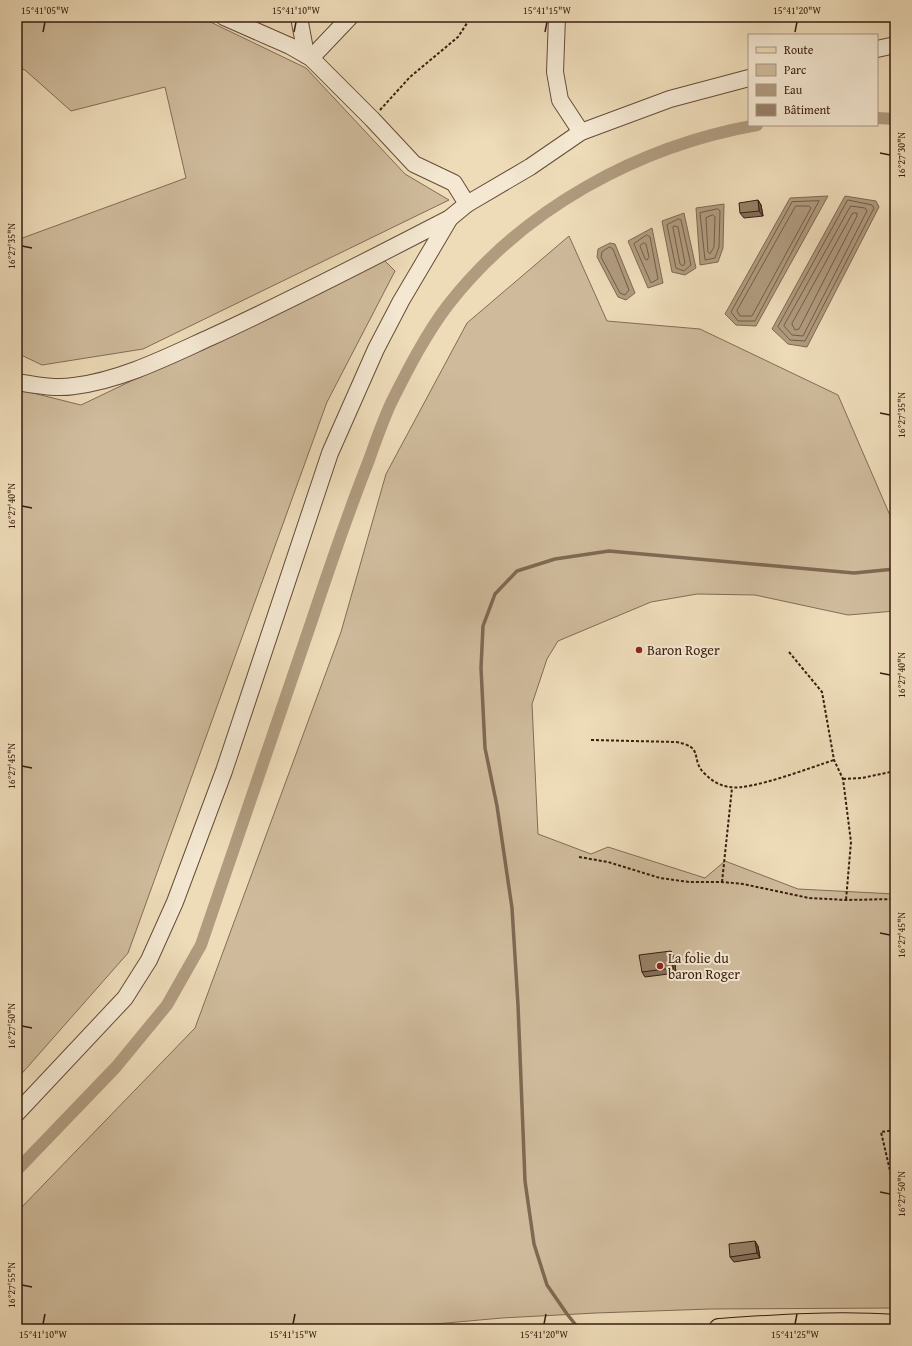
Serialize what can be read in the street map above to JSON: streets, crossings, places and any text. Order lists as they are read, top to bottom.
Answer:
{
  "places": ["Baron Roger", "La folie du baron Roger"],
  "legend": [
    "Route",
    "Parc",
    "Eau",
    "Bâtiment"
  ],
  "coordinates": [
    "15°41'05\"W",
    "15°41'10\"W",
    "15°41'15\"W",
    "15°41'20\"W",
    "16°27'30\"N",
    "16°27'35\"N",
    "16°27'40\"N",
    "16°27'45\"N",
    "16°27'50\"N",
    "16°27'55\"N",
    "15°41'25\"W"
  ]
}
